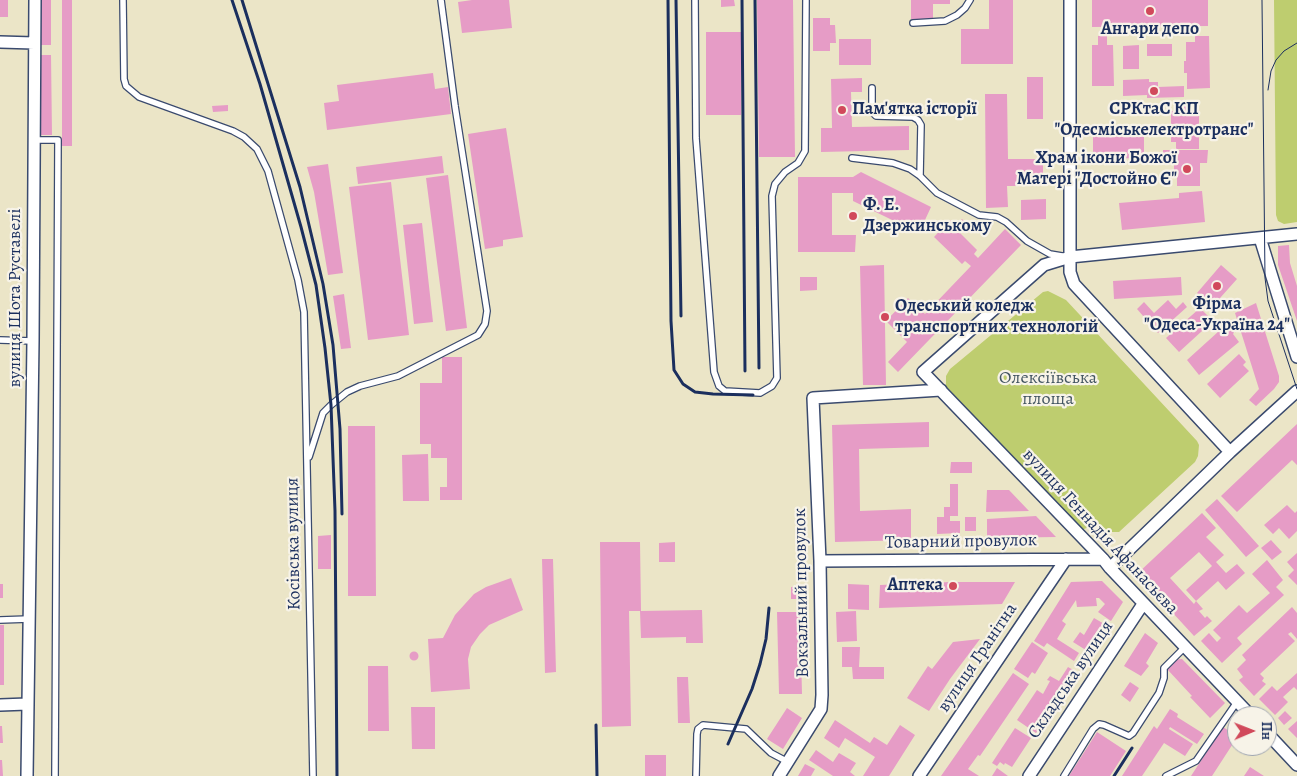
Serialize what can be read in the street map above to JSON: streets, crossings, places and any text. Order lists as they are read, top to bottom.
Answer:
{
  "streets": {
    "street": [
      "вулиця Шота Руставелі",
      "вулиця Геннадія Афанасьєва",
      "Товарний провулок",
      "Вокзальний провулок",
      "вулиця Гранітна",
      "Складська вулиця"
    ],
    "lane": ["Косівська вулиця"]
  },
  "crossings": [
    ["вулиця Геннадія Афанасьєва", "Товарний провулок"],
    ["вулиця Геннадія Афанасьєва", "Вокзальний провулок"],
    ["вулиця Геннадія Афанасьєва", "Складська вулиця"],
    ["Товарний провулок", "Вокзальний провулок"],
    ["Товарний провулок", "вулиця Гранітна"]
  ],
  "parks": ["Олексіївська площа"],
  "places": [
    "Ангари депо",
    "СРКтаС КП \"Одесміськелектротранс\"",
    "Пам'ятка історії",
    "Храм ікони Божої Матері \"Достойно Є\"",
    "Ф. Е. Дзержинському",
    "Фірма \"Одеса-Україна 24\"",
    "Одеський коледж транспортних технологій",
    "Аптека"
  ],
  "north": "right"
}
